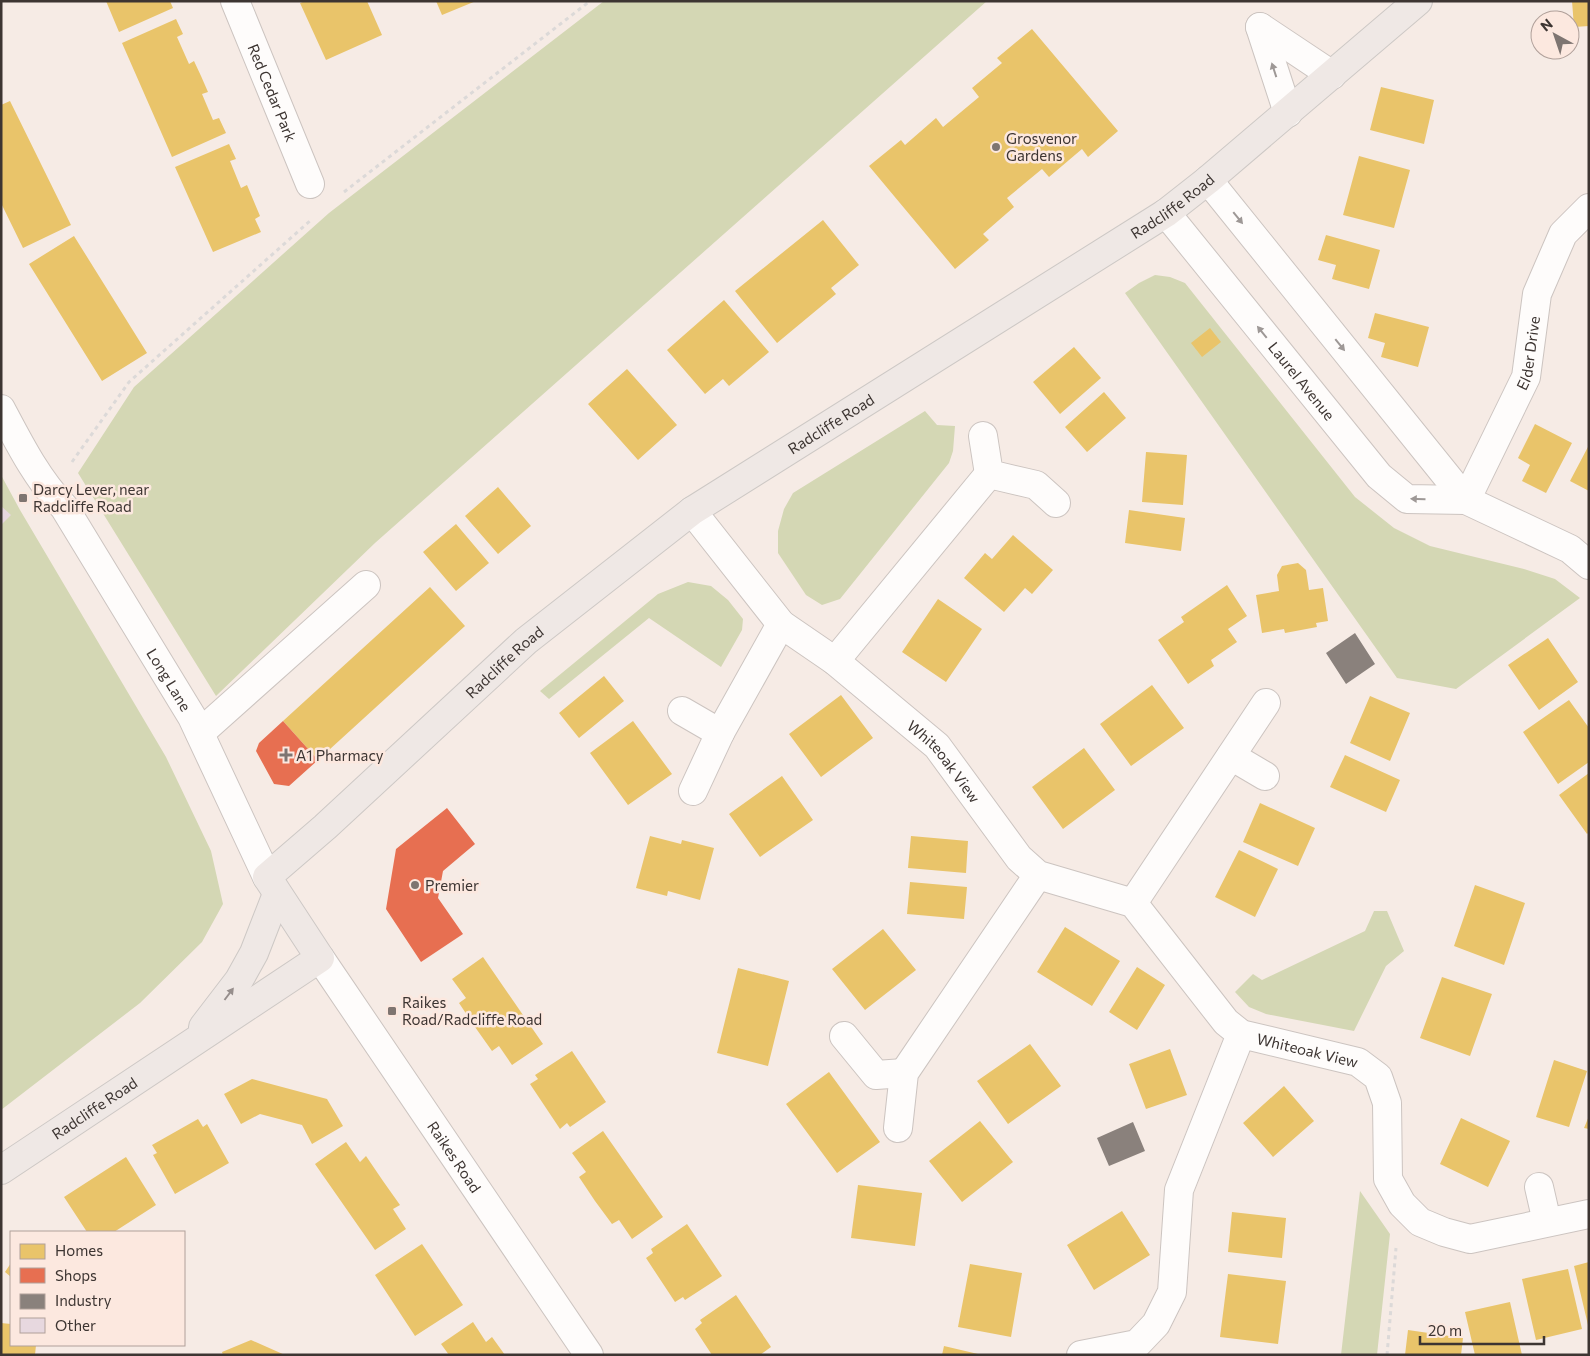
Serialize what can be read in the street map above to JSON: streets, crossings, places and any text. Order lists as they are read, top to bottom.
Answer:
{
  "streets": {
    "main road": ["Radcliffe Road", "Long Lane"],
    "street": [
      "Red Cedar Park",
      "Elder Drive",
      "Laurel Avenue",
      "Whiteoak View",
      "Raikes Road"
    ]
  },
  "crossings": [
    ["Radcliffe Road", "Laurel Avenue"],
    ["Radcliffe Road", "Long Lane"],
    ["Radcliffe Road", "Whiteoak View"],
    ["Radcliffe Road", "Raikes Road"],
    ["Elder Drive", "Laurel Avenue"],
    ["Long Lane", "Raikes Road"]
  ],
  "places": {
    "other": ["Grosvenor Gardens", "Premier"],
    "transit": ["Darcy Lever, near Radcliffe Road", "Raikes Road/Radcliffe Road"],
    "health": ["A1 Pharmacy"]
  },
  "legend": [
    "Homes",
    "Shops",
    "Industry",
    "Other"
  ],
  "scale_bar": "20 m",
  "north": "top left"
}
